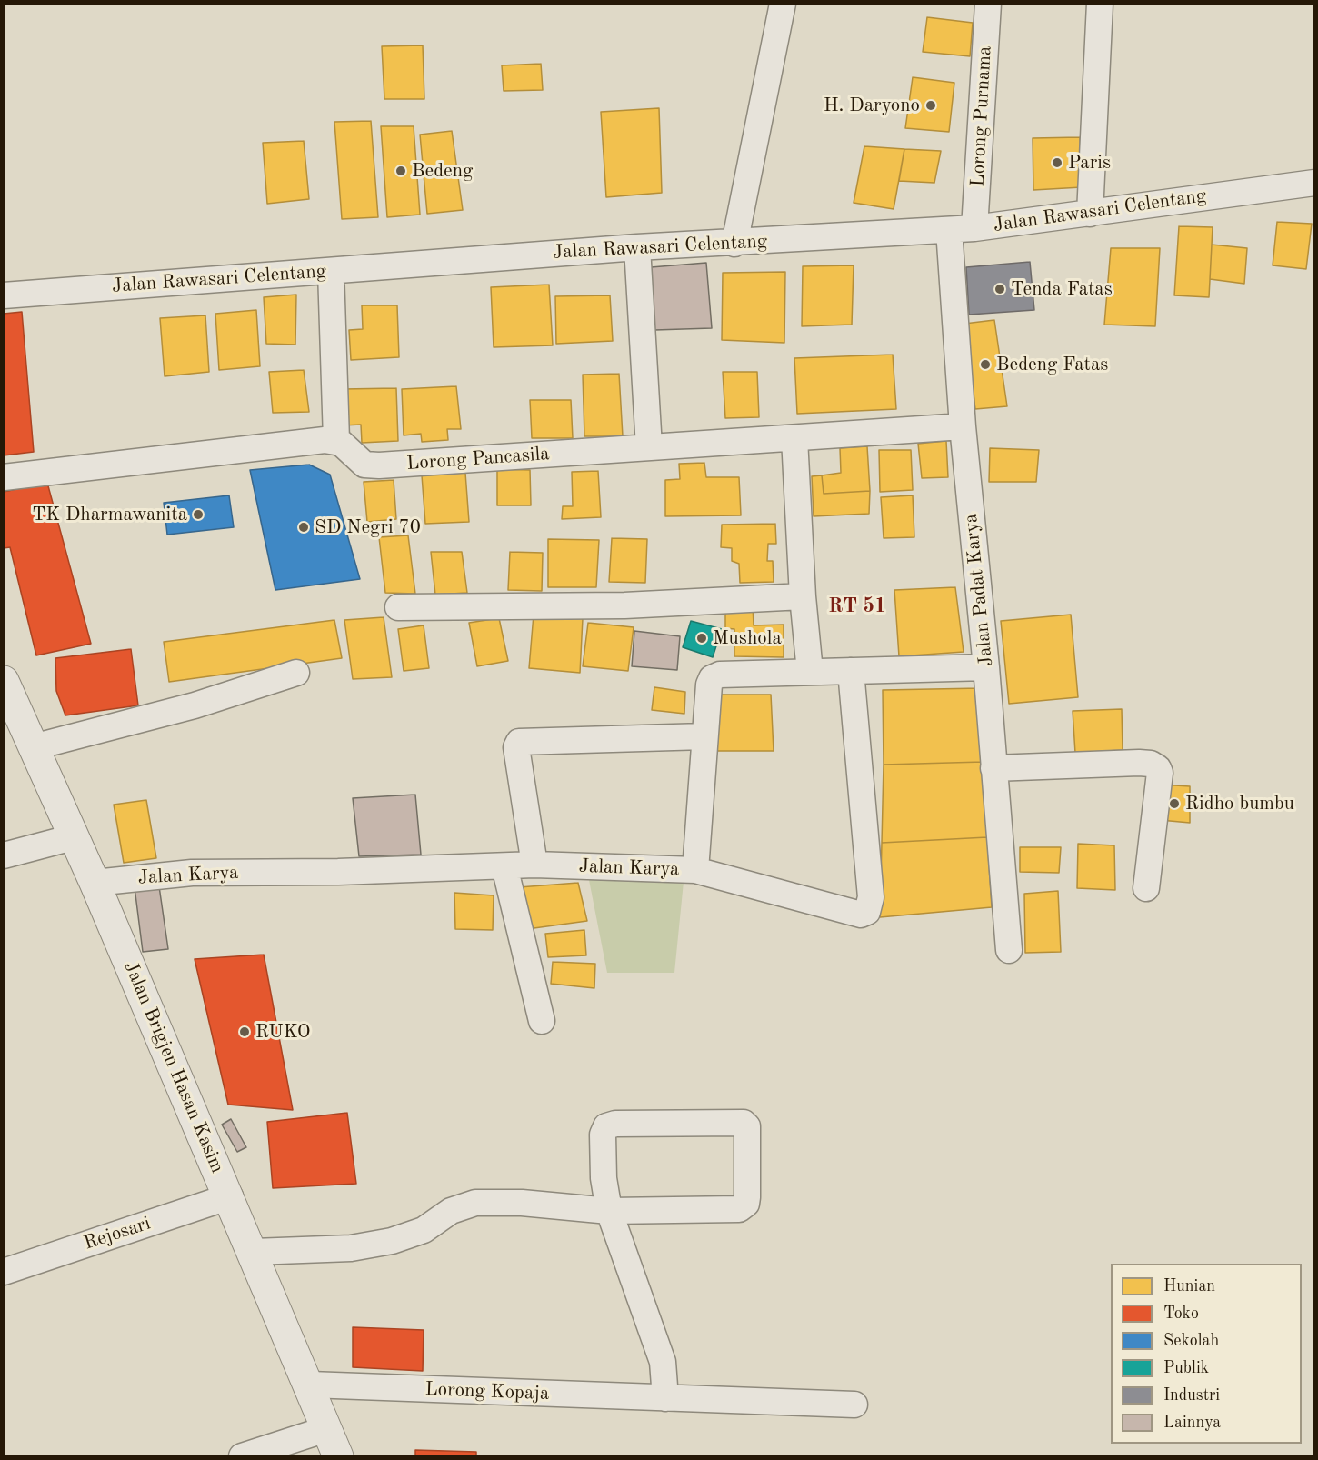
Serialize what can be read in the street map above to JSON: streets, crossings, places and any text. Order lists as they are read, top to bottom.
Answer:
{
  "streets": {
    "street": [
      "Lorong Purnama",
      "Jalan Rawasari Celentang",
      "Lorong Pancasila",
      "Jalan Padat Karya",
      "Jalan Karya",
      "Jalan Brigjen Hasan Kasim",
      "Rejosari",
      "Lorong Kopaja"
    ]
  },
  "crossings": [
    ["Lorong Purnama", "Jalan Rawasari Celentang"],
    ["Jalan Rawasari Celentang", "Jalan Padat Karya"],
    ["Lorong Pancasila", "Jalan Padat Karya"],
    ["Jalan Padat Karya", "Jalan Karya"],
    ["Jalan Karya", "Jalan Brigjen Hasan Kasim"],
    ["Jalan Brigjen Hasan Kasim", "Rejosari"],
    ["Jalan Brigjen Hasan Kasim", "Lorong Kopaja"]
  ],
  "districts": ["RT 51"],
  "places": [
    "H. Daryono",
    "Paris",
    "Bedeng",
    "Tenda Fatas",
    "Bedeng Fatas",
    "TK Dharmawanita",
    "SD Negri 70",
    "Mushola",
    "Ridho bumbu",
    "RUKO"
  ],
  "legend": [
    "Hunian",
    "Toko",
    "Sekolah",
    "Publik",
    "Industri",
    "Lainnya"
  ]
}
